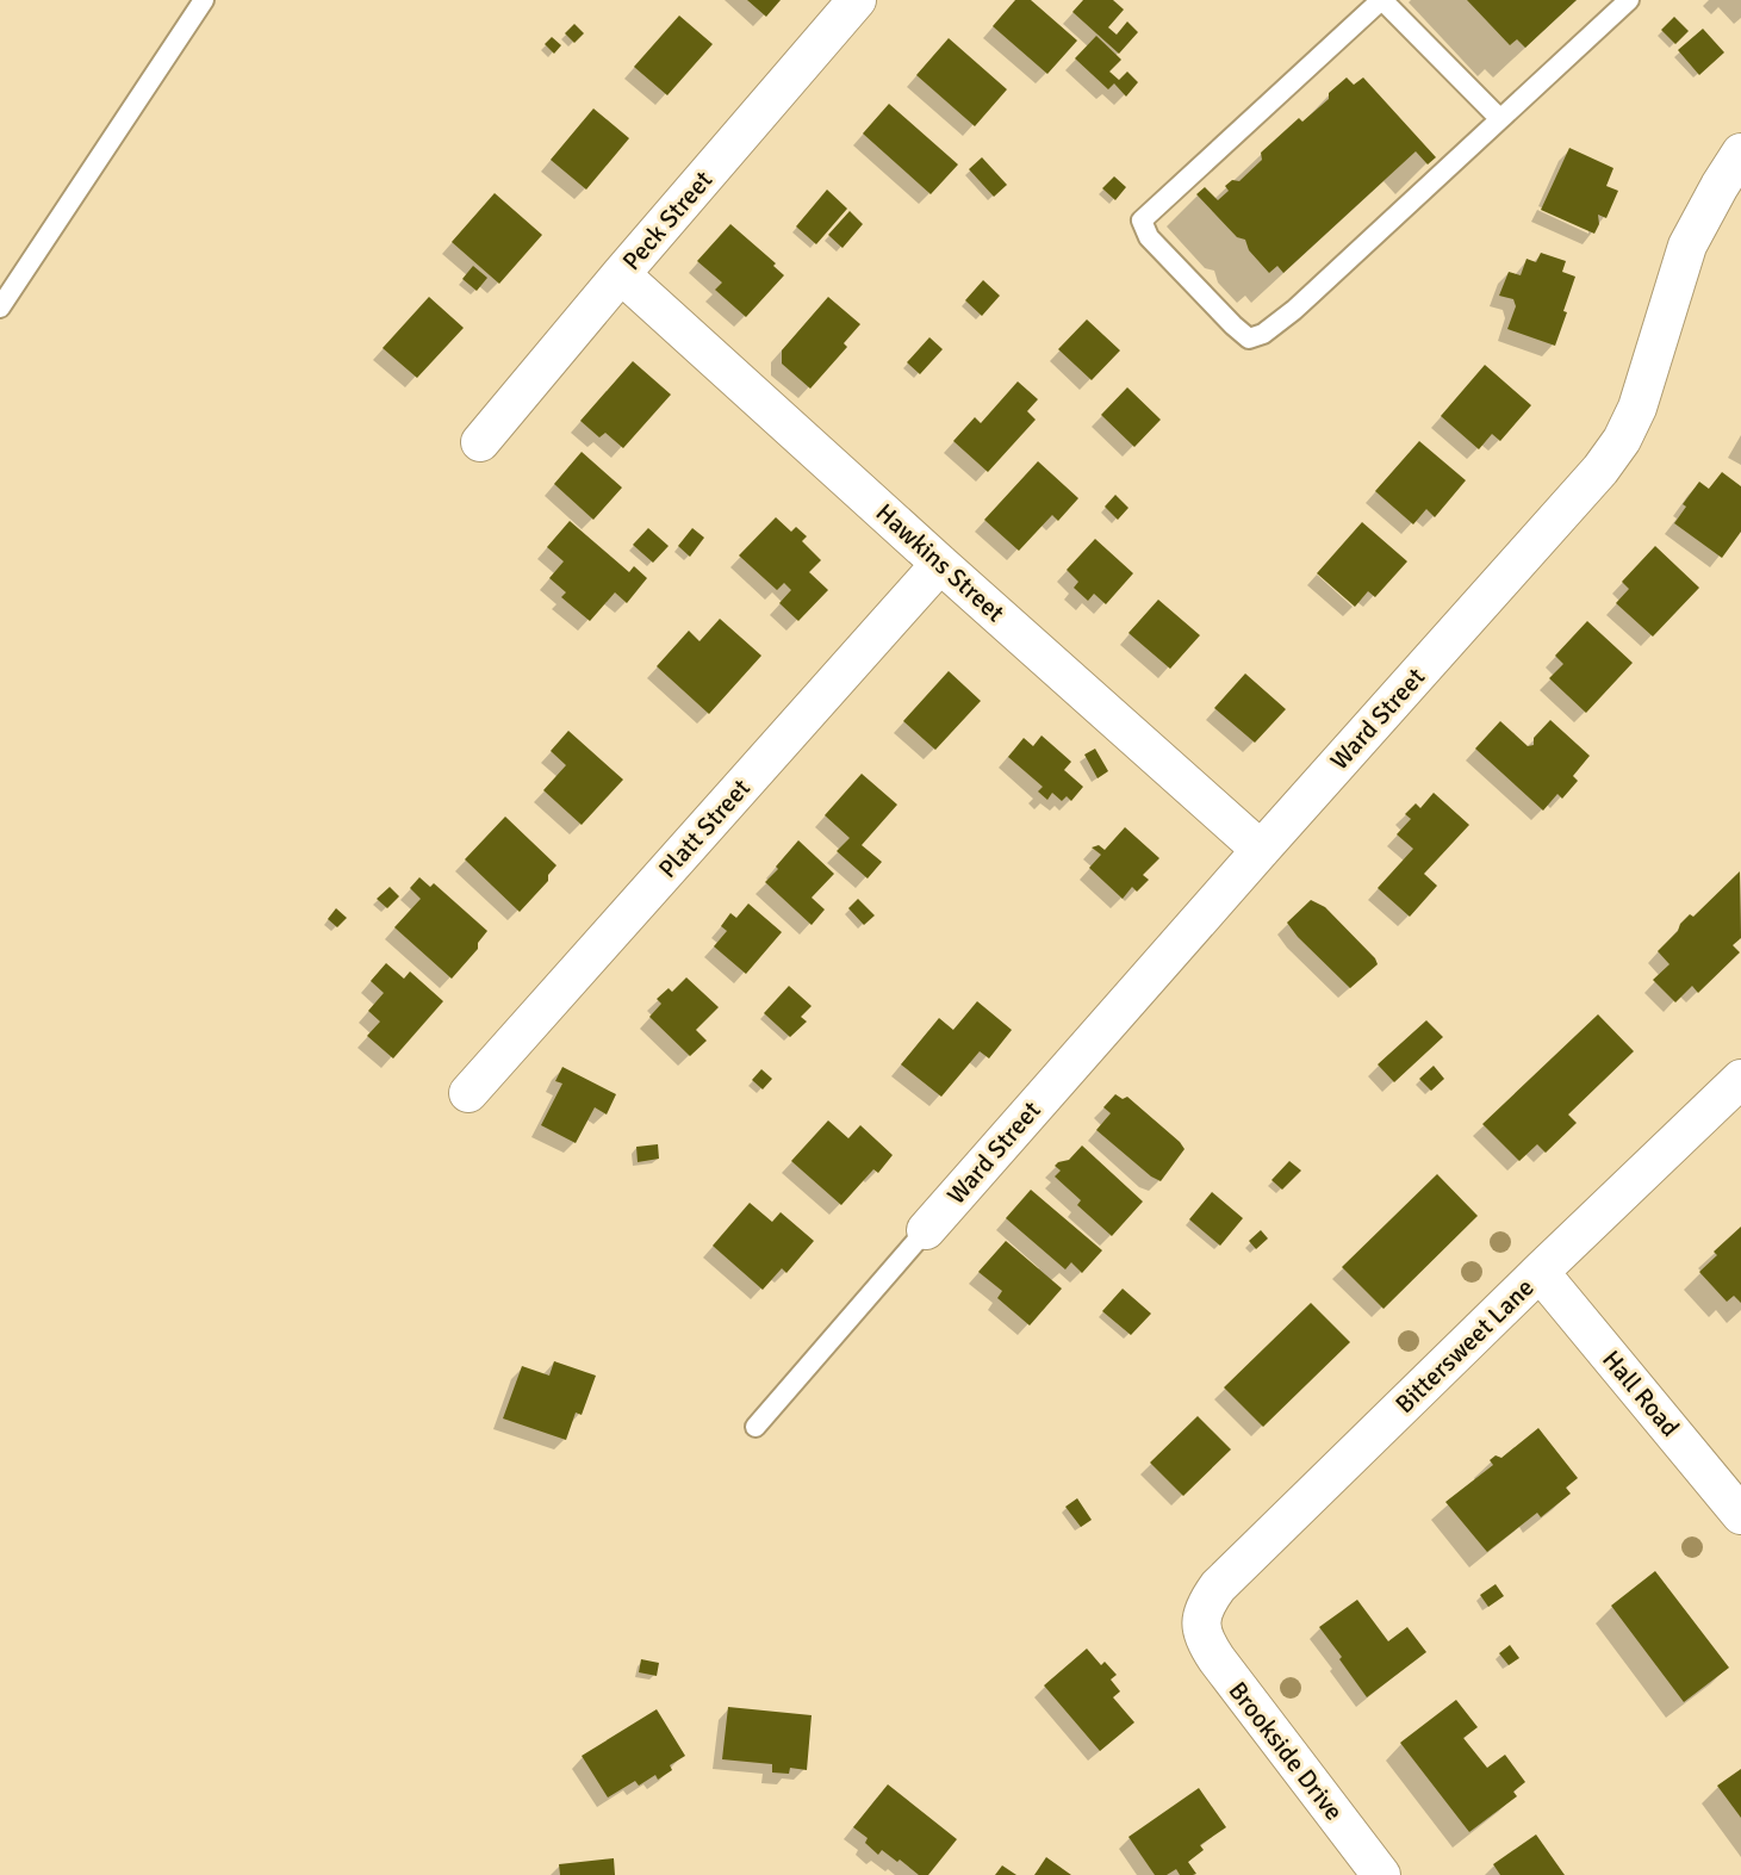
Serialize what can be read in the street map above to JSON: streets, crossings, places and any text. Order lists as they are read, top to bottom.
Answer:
{
  "streets": {
    "street": [
      "Peck Street",
      "Hawkins Street",
      "Ward Street",
      "Platt Street",
      "Bittersweet Lane",
      "Hall Road",
      "Brookside Drive"
    ]
  },
  "crossings": [
    ["Peck Street", "Hawkins Street"],
    ["Hawkins Street", "Ward Street"],
    ["Hawkins Street", "Platt Street"],
    ["Bittersweet Lane", "Hall Road"],
    ["Bittersweet Lane", "Brookside Drive"]
  ]
}
